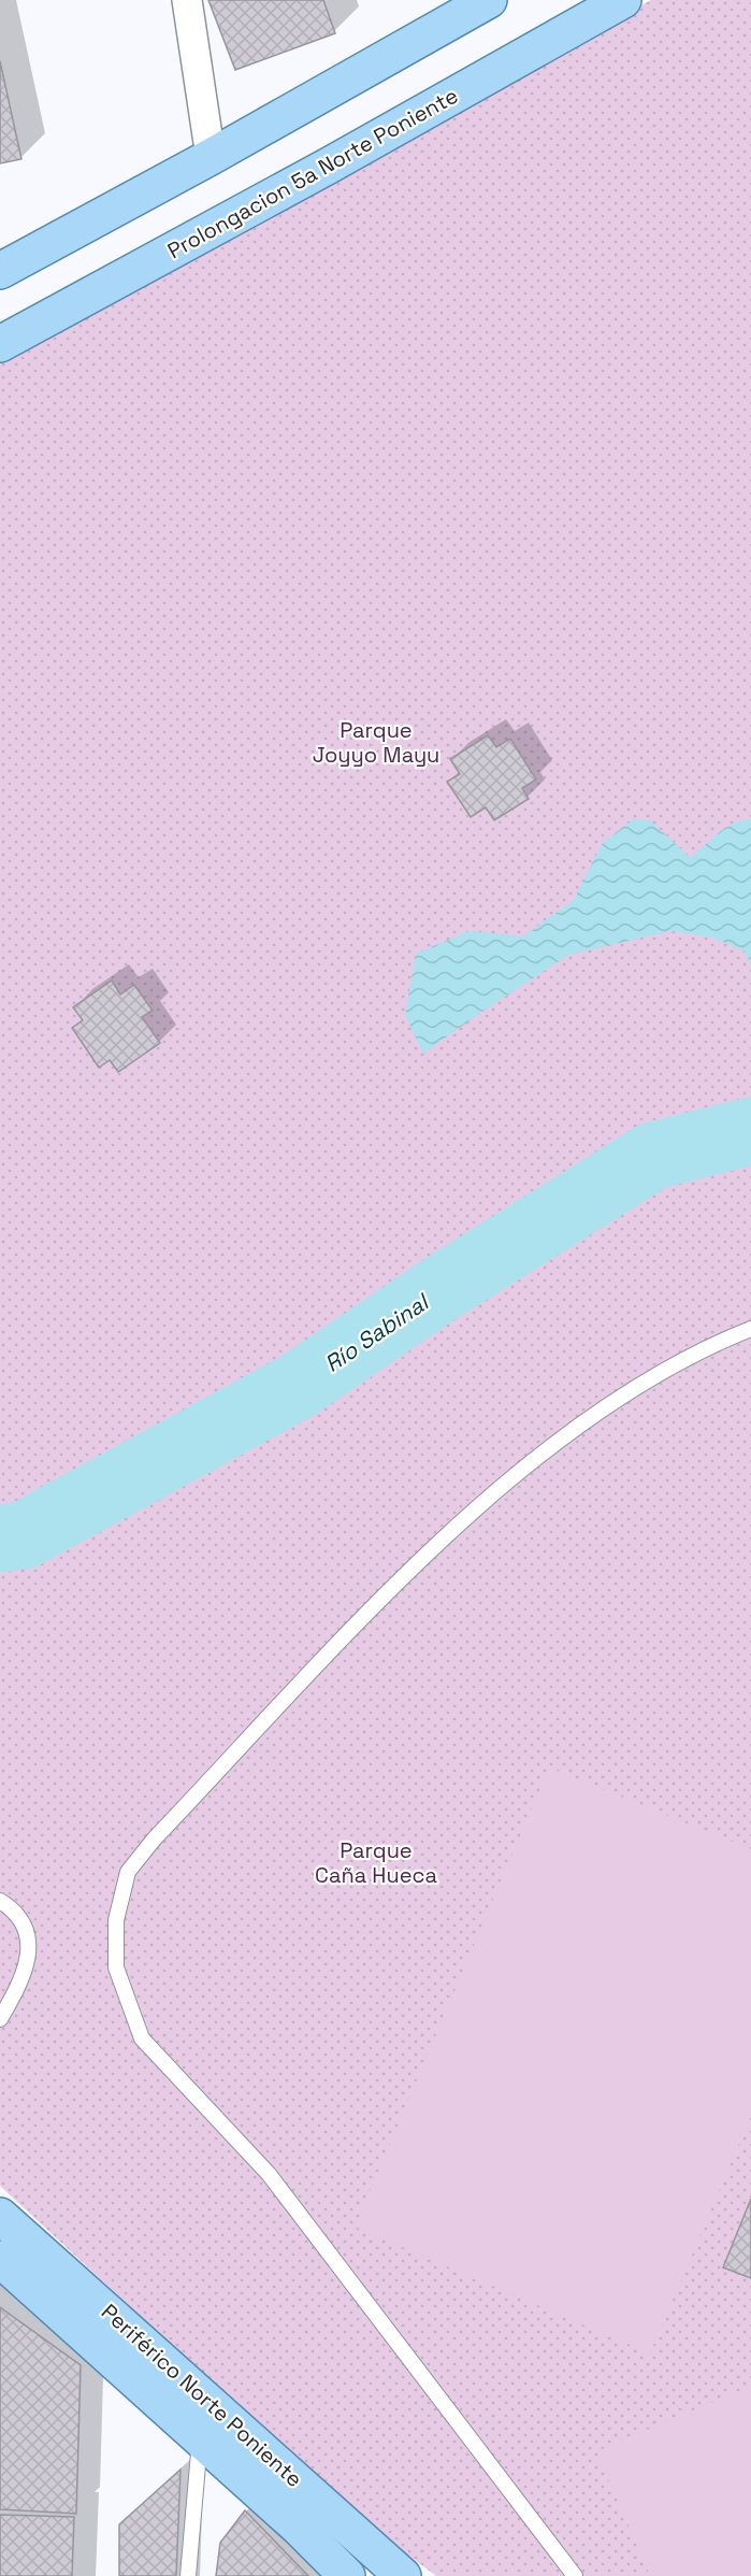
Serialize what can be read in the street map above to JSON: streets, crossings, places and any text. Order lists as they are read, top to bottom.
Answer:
{
  "streets": {
    "main road": ["Prolongacion 5a Norte Poniente", "Periférico Norte Poniente"]
  },
  "water": ["Río Sabinal"],
  "parks": ["Parque Joyyo Mayu", "Parque Caña Hueca"]
}
